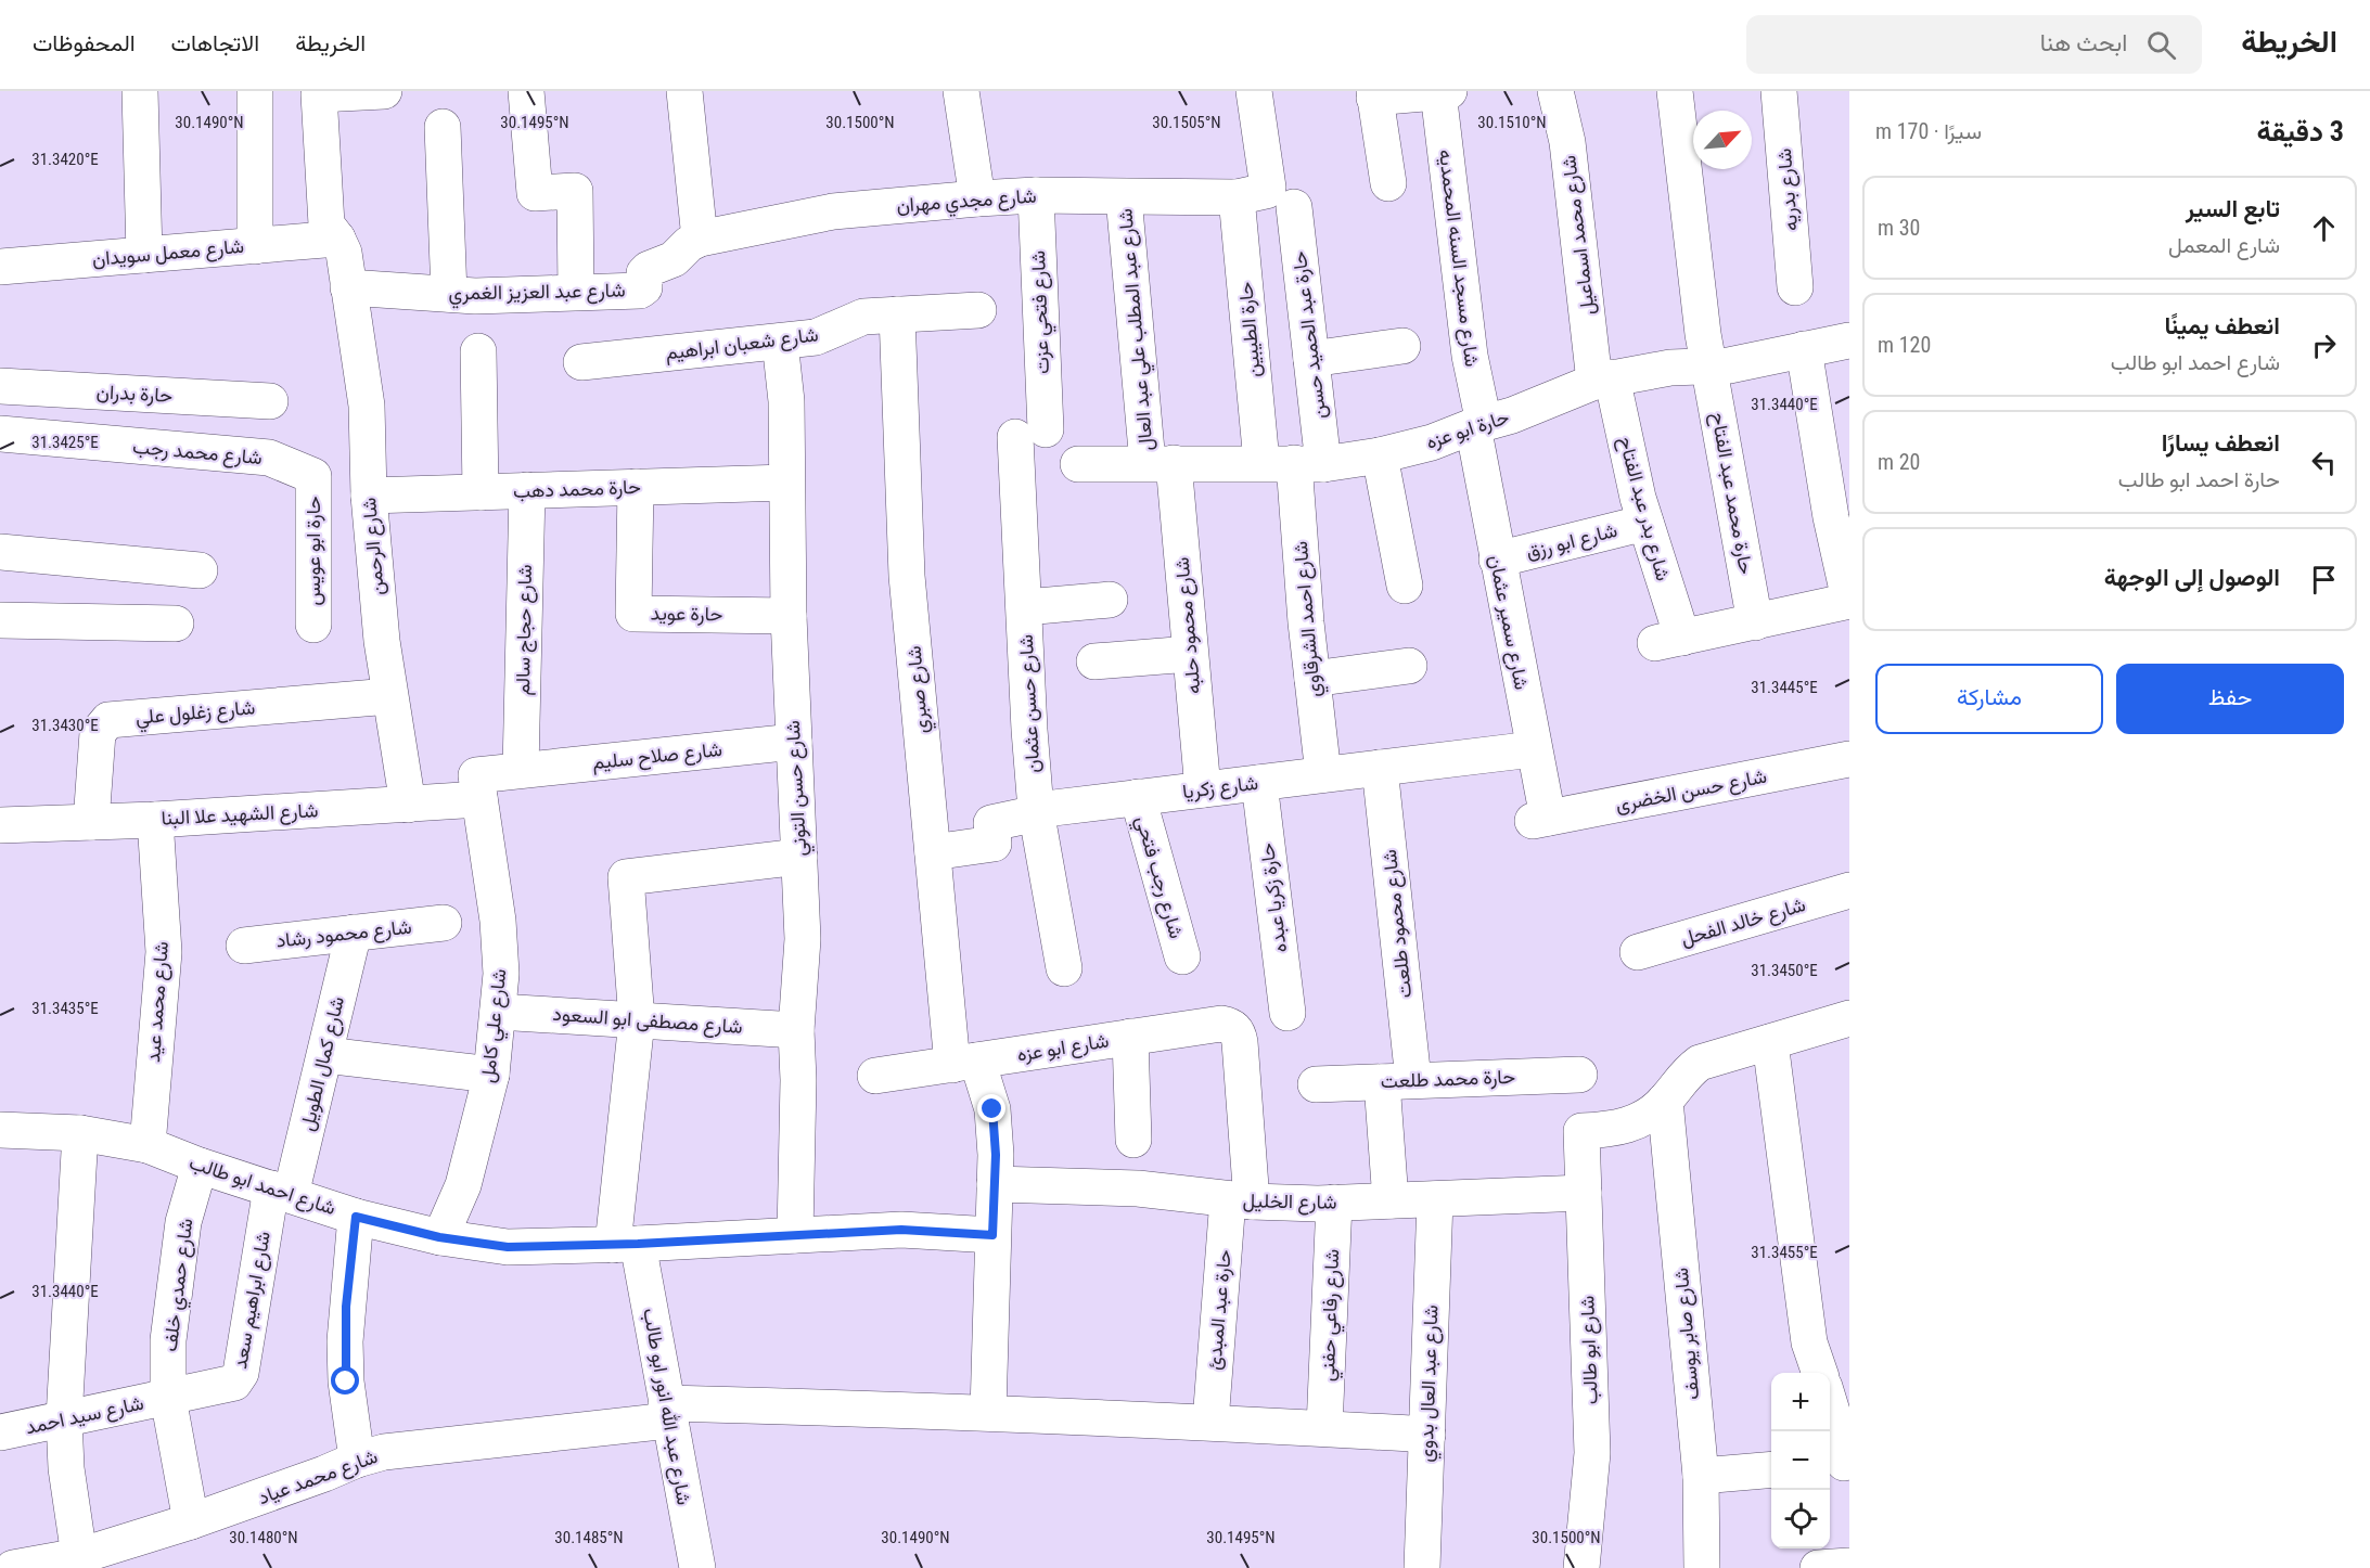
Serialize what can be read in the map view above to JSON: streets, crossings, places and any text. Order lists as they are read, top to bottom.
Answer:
{
  "streets": {
    "street": [
      "شارع بدريه",
      "شارع مجدي مهران",
      "شارع محمد اسماعيل",
      "شارع معمل سويدان",
      "شارع مسجد السنه المحمديه",
      "شارع عبد العزيز الغمري",
      "شارع فتحي عزت",
      "شارع عبد المطلب علي عبد العال",
      "حارة الطيبين",
      "حارة عبد الحميد حسن",
      "شارع شعبان ابراهيم",
      "حارة بدران",
      "حارة ابو عزه",
      "شارع محمد رجب",
      "حارة محمد دهب",
      "حارة محمد عبد الفتاح",
      "شارع بدر عبد الفتاح",
      "شارع ابو رزق",
      "شارع الرحمن",
      "حارة ابو عويس",
      "حارة عويد",
      "شارع احمد الشرقاوي",
      "شارع سمير عثمان",
      "شارع محمود حلبه",
      "شارع حجاج سالم",
      "شارع صبري",
      "شارع حسن عثمان",
      "شارع زغلول علي",
      "شارع صلاح سليم",
      "شارع زكريا",
      "شارع حسن التوني",
      "شارع حسن الخضرى",
      "شارع الشهيد علا البنا",
      "شارع رجب فتحي",
      "حارة زكريا عبده",
      "شارع خالد الفحل",
      "شارع محمود طلعت",
      "شارع محمود رشاد",
      "شارع محمد عيد",
      "شارع مصطفى ابو السعود",
      "شارع علي كامل",
      "شارع ابو عزه",
      "شارع كمال الطويل",
      "حارة محمد طلعت",
      "شارع احمد ابو طالب",
      "شارع الخليل",
      "شارع حمدي خلف",
      "شارع ابراهيم سعد",
      "حارة عبد المبدئ",
      "شارع رفاعي حفني",
      "شارع صابر يوسف",
      "شارع ابو طالب",
      "شارع عبد العال بدوي",
      "شارع عبد الله انور ابو طالب",
      "شارع سيد احمد",
      "شارع محمد عياد"
    ]
  },
  "crossings": [
    ["شارع مجدي مهران", "شارع عبد العزيز الغمري"],
    ["شارع مجدي مهران", "شارع فتحي عزت"],
    ["شارع مجدي مهران", "شارع عبد المطلب علي عبد العال"],
    ["شارع مجدي مهران", "حارة الطيبين"],
    ["شارع محمد اسماعيل", "حارة ابو عزه"],
    ["شارع محمد اسماعيل", "شارع بدر عبد الفتاح"],
    ["شارع معمل سويدان", "شارع الرحمن"],
    ["شارع مسجد السنه المحمديه", "حارة ابو عزه"],
    ["شارع مسجد السنه المحمديه", "شارع سمير عثمان"],
    ["شارع عبد العزيز الغمري", "شارع الرحمن"],
    ["شارع فتحي عزت", "شارع حسن عثمان"],
    ["شارع عبد المطلب علي عبد العال", "حارة ابو عزه"],
    ["شارع عبد المطلب علي عبد العال", "شارع محمود حلبه"],
    ["حارة الطيبين", "حارة عبد الحميد حسن"],
    ["حارة الطيبين", "حارة ابو عزه"],
    ["حارة الطيبين", "شارع احمد الشرقاوي"],
    ["حارة عبد الحميد حسن", "حارة ابو عزه"],
    ["حارة عبد الحميد حسن", "شارع احمد الشرقاوي"],
    ["شارع شعبان ابراهيم", "شارع صبري"],
    ["شارع شعبان ابراهيم", "شارع حسن التوني"],
    ["حارة ابو عزه", "حارة محمد عبد الفتاح"],
    ["حارة ابو عزه", "شارع بدر عبد الفتاح"],
    ["حارة ابو عزه", "شارع احمد الشرقاوي"],
    ["حارة ابو عزه", "شارع سمير عثمان"],
    ["حارة ابو عزه", "شارع محمود حلبه"],
    ["شارع محمد رجب", "حارة ابو عويس"],
    ["حارة محمد دهب", "شارع الرحمن"],
    ["حارة محمد دهب", "حارة عويد"],
    ["حارة محمد دهب", "شارع حجاج سالم"],
    ["حارة محمد دهب", "شارع حسن التوني"],
    ["حارة محمد عبد الفتاح", "شارع بدر عبد الفتاح"],
    ["شارع بدر عبد الفتاح", "شارع ابو رزق"],
    ["شارع ابو رزق", "شارع سمير عثمان"],
    ["شارع الرحمن", "شارع زغلول علي"],
    ["شارع الرحمن", "شارع الشهيد علا البنا"],
    ["حارة عويد", "شارع حسن التوني"],
    ["شارع احمد الشرقاوي", "شارع زكريا"],
    ["شارع سمير عثمان", "شارع زكريا"],
    ["شارع سمير عثمان", "شارع حسن الخضرى"],
    ["شارع محمود حلبه", "شارع زكريا"],
    ["شارع حجاج سالم", "شارع صلاح سليم"],
    ["شارع حجاج سالم", "شارع علي كامل"],
    ["شارع صبري", "شارع زكريا"],
    ["شارع صبري", "شارع ابو عزه"],
    ["شارع صبري", "شارع احمد ابو طالب"],
    ["شارع صبري", "شارع الخليل"],
    ["شارع صبري", "شارع محمد عياد"],
    ["شارع حسن عثمان", "شارع زكريا"],
    ["شارع زغلول علي", "شارع الشهيد علا البنا"],
    ["شارع صلاح سليم", "شارع حسن التوني"],
    ["شارع صلاح سليم", "شارع علي كامل"],
    ["شارع زكريا", "شارع رجب فتحي"],
    ["شارع زكريا", "حارة زكريا عبده"],
    ["شارع زكريا", "شارع محمود طلعت"],
    ["شارع حسن التوني", "شارع مصطفى ابو السعود"],
    ["شارع حسن التوني", "شارع احمد ابو طالب"],
    ["شارع حسن التوني", "شارع عبد الله انور ابو طالب"],
    ["شارع الشهيد علا البنا", "شارع محمد عيد"],
    ["شارع الشهيد علا البنا", "شارع علي كامل"],
    ["شارع محمود طلعت", "حارة محمد طلعت"],
    ["شارع محمود طلعت", "شارع الخليل"],
    ["شارع محمود رشاد", "شارع كمال الطويل"],
    ["شارع محمد عيد", "شارع احمد ابو طالب"],
    ["شارع مصطفى ابو السعود", "شارع علي كامل"],
    ["شارع مصطفى ابو السعود", "شارع عبد الله انور ابو طالب"],
    ["شارع علي كامل", "شارع احمد ابو طالب"],
    ["شارع ابو عزه", "حارة عبد المبدئ"],
    ["شارع كمال الطويل", "شارع احمد ابو طالب"],
    ["شارع كمال الطويل", "شارع ابراهيم سعد"],
    ["شارع احمد ابو طالب", "شارع حمدي خلف"],
    ["شارع احمد ابو طالب", "شارع ابراهيم سعد"],
    ["شارع احمد ابو طالب", "شارع عبد الله انور ابو طالب"],
    ["شارع الخليل", "حارة عبد المبدئ"],
    ["شارع الخليل", "شارع رفاعي حفني"],
    ["شارع الخليل", "شارع ابو طالب"],
    ["شارع الخليل", "شارع عبد العال بدوي"],
    ["شارع حمدي خلف", "شارع ابراهيم سعد"],
    ["شارع حمدي خلف", "شارع سيد احمد"],
    ["شارع حمدي خلف", "شارع محمد عياد"],
    ["شارع ابراهيم سعد", "شارع سيد احمد"],
    ["حارة عبد المبدئ", "شارع محمد عياد"],
    ["شارع رفاعي حفني", "شارع محمد عياد"],
    ["شارع صابر يوسف", "شارع ابو طالب"],
    ["شارع عبد العال بدوي", "شارع محمد عياد"],
    ["شارع عبد الله انور ابو طالب", "شارع محمد عياد"]
  ],
  "north": "top right",
  "page": {
    "header": "الخريطة",
    "search": "ابحث هنا",
    "nav": ["الخريطة", "الاتجاهات", "المحفوظات"],
    "heading": ["3 دقيقة", "سيرًا · 170 m"],
    "list": [
      ["تابع السير", "شارع المعمل", "30 m"],
      ["انعطف يمينًا", "شارع احمد ابو طالب", "120 m"],
      ["انعطف يسارًا", "حارة احمد ابو طالب", "20 m"],
      "الوصول إلى الوجهة"
    ],
    "buttons": ["حفظ", "مشاركة"],
    "map_buttons": ["+", "−"]
  },
  "coordinates": [
    "30.1490°N",
    "30.1495°N",
    "30.1500°N",
    "30.1505°N",
    "30.1510°N",
    "31.3420°E",
    "31.3440°E",
    "31.3425°E",
    "31.3445°E",
    "31.3430°E",
    "31.3450°E",
    "31.3435°E",
    "31.3455°E",
    "30.1480°N",
    "30.1485°N"
  ]
}
